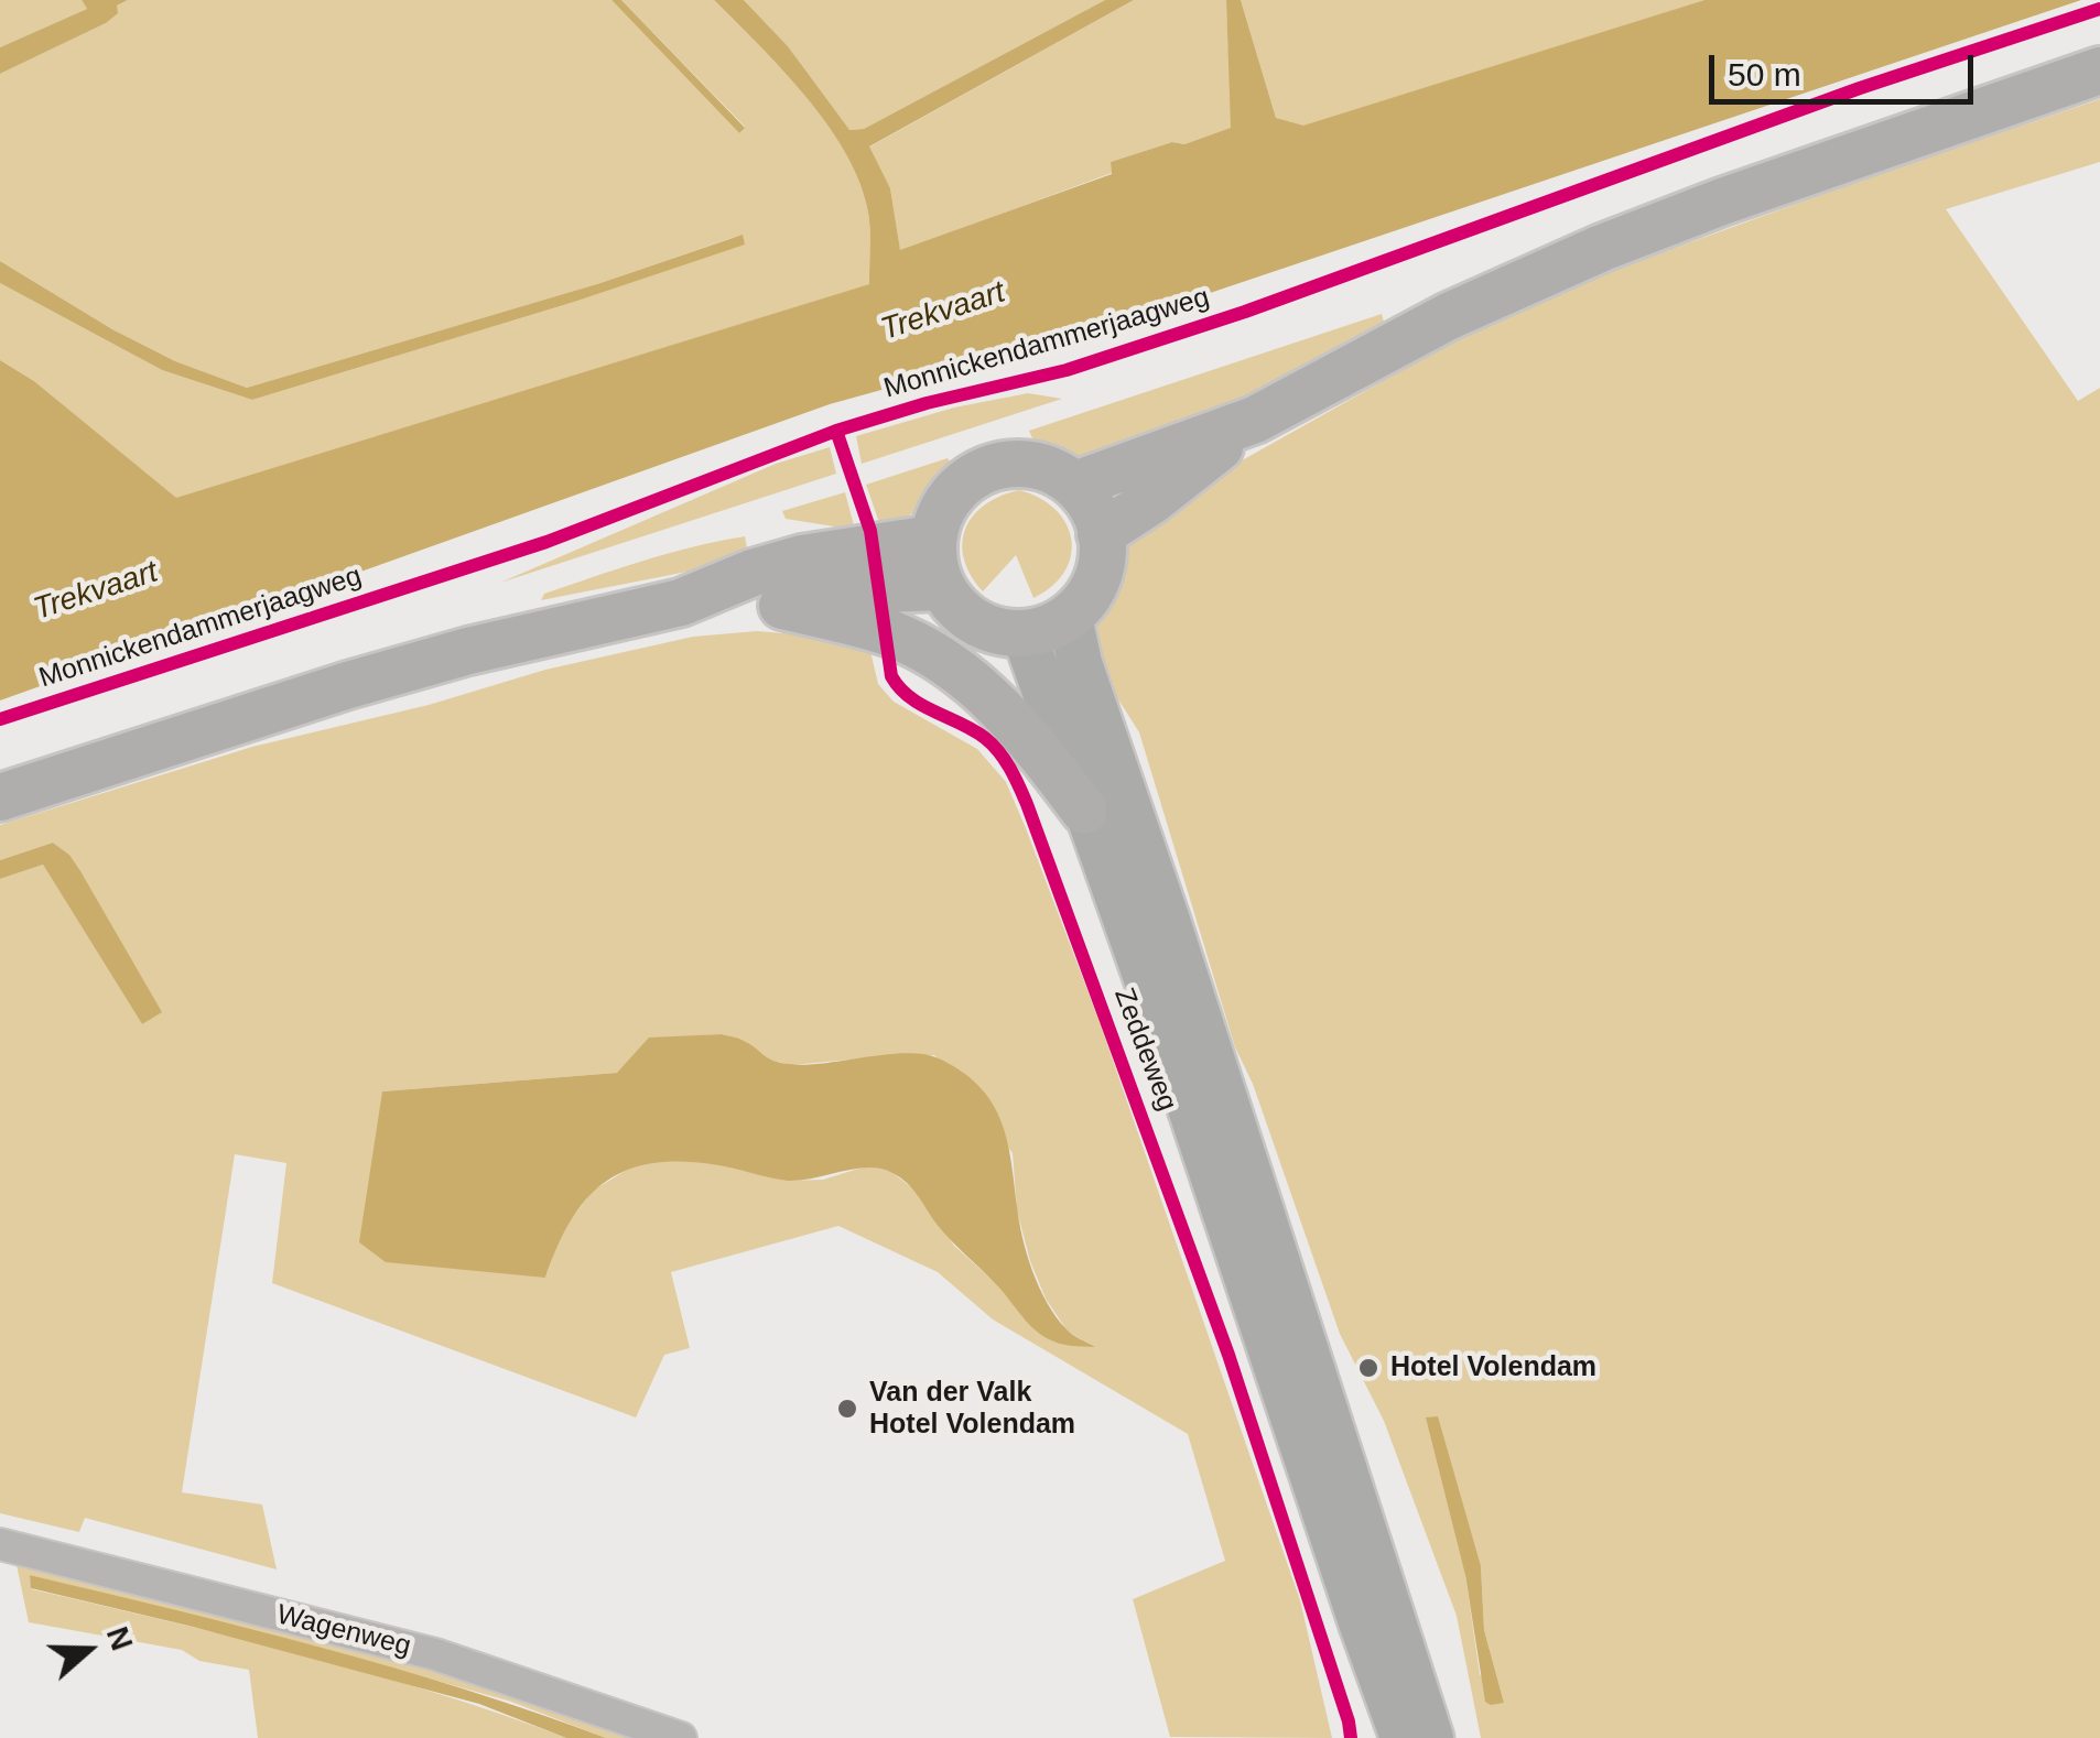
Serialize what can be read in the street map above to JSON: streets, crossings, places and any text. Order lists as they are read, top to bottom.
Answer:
{
  "streets": {
    "main road": ["Zeddeweg"],
    "street": ["Wagenweg"],
    "cycle path": ["Monnickendammerjaagweg"]
  },
  "water": ["Trekvaart"],
  "places": ["Hotel Volendam", "Van der Valk Hotel Volendam"],
  "scale_bar": "50 m",
  "north": "right"
}
